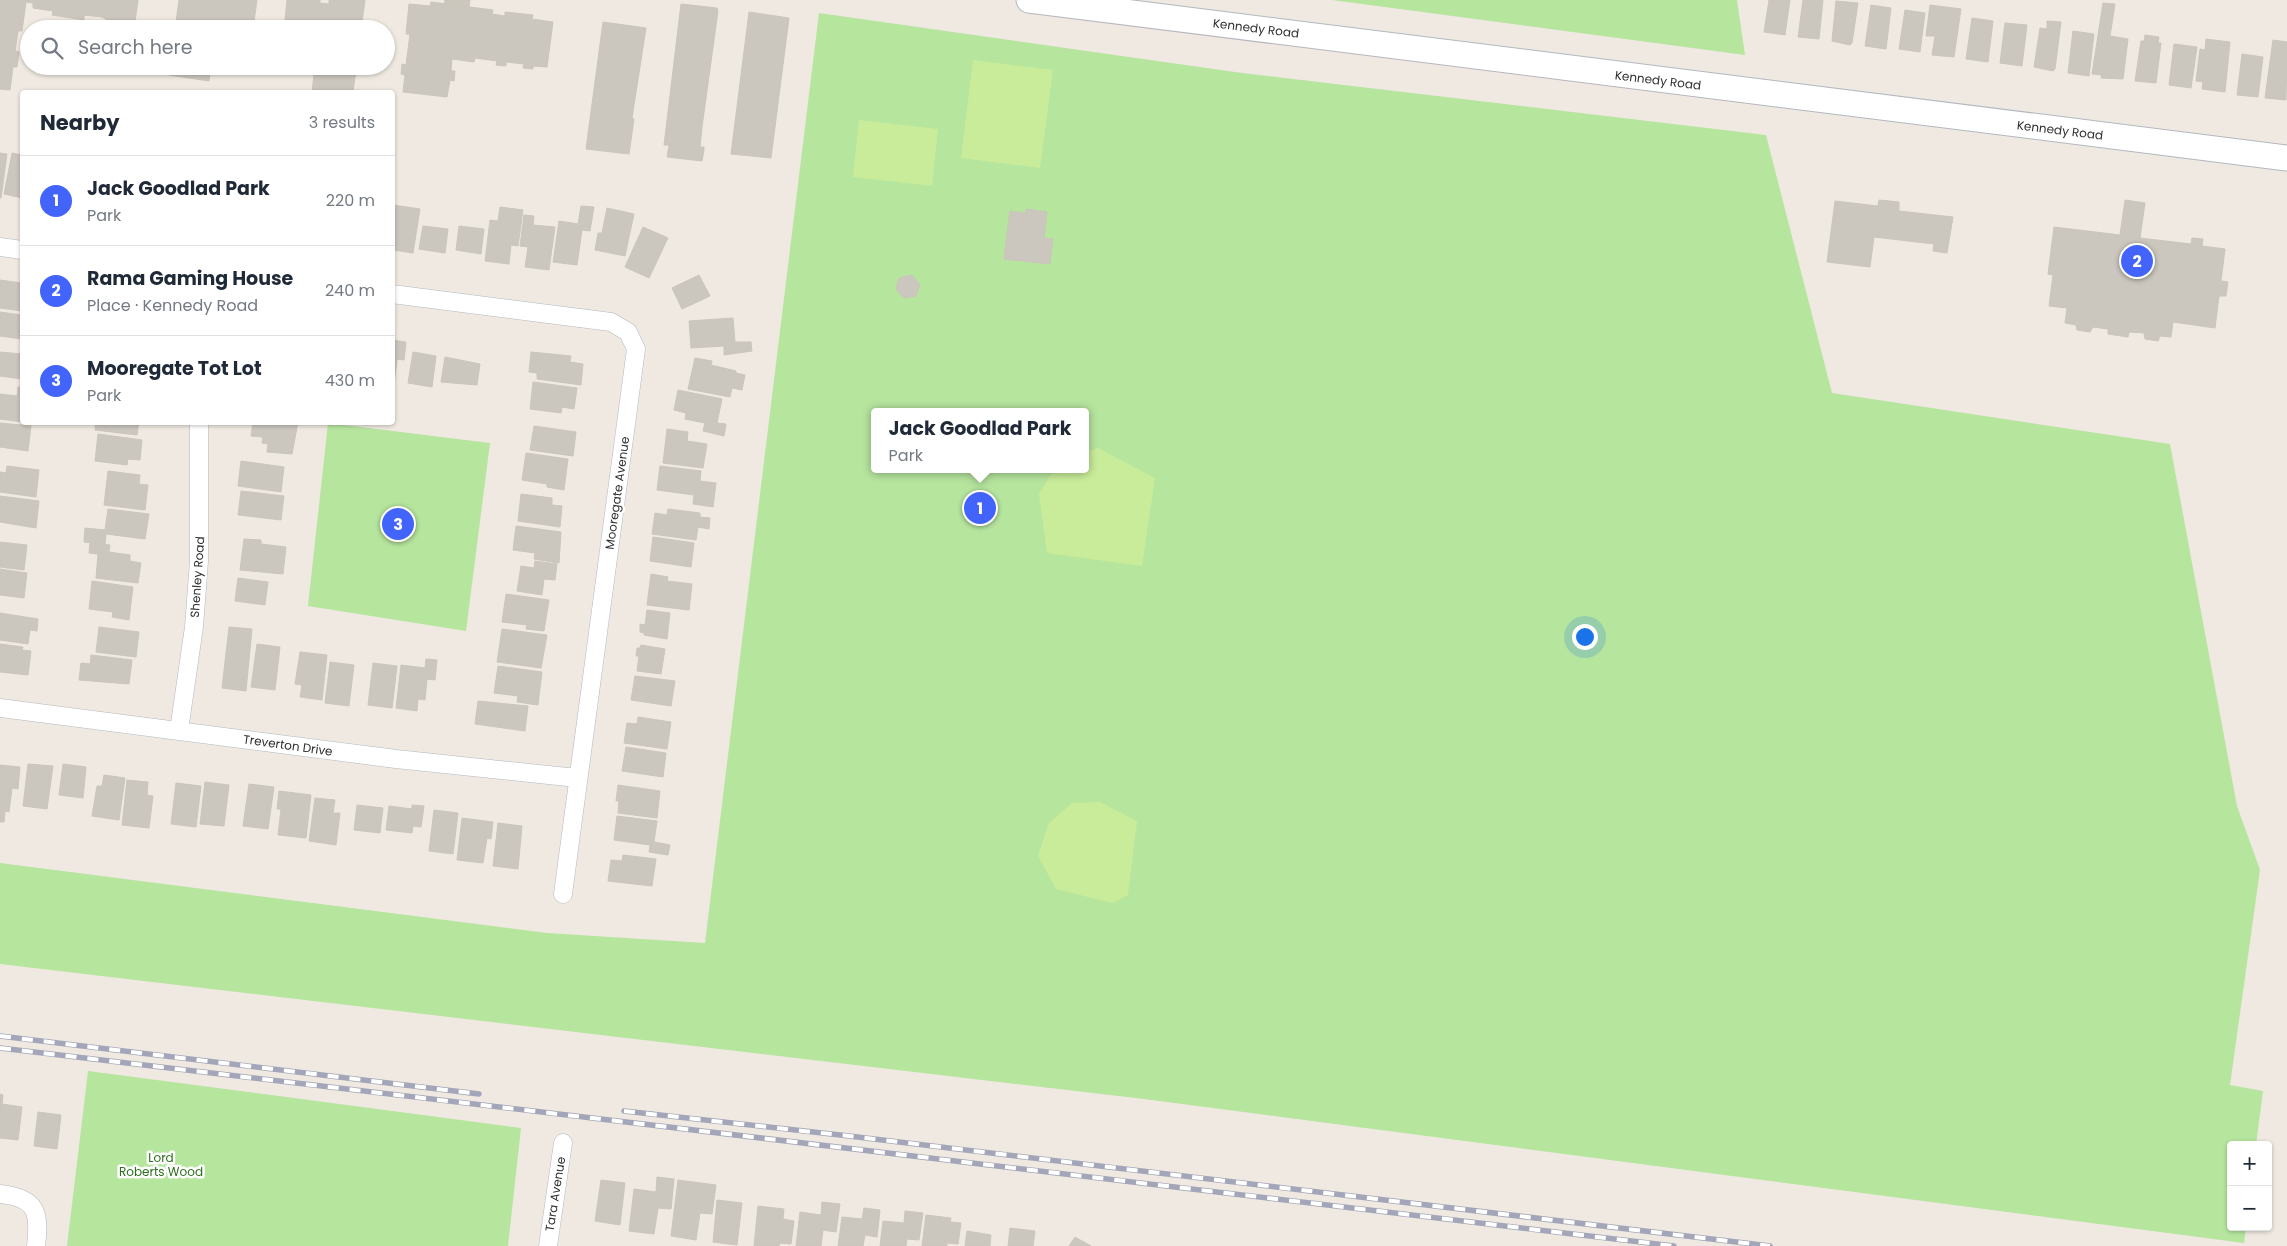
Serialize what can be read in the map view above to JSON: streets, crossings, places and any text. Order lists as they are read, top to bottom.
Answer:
{
  "streets": {
    "main road": ["Kennedy Road"],
    "street": [
      "Mooregate Avenue",
      "Shenley Road",
      "Treverton Drive",
      "Tara Avenue"
    ]
  },
  "crossings": [
    ["Mooregate Avenue", "Treverton Drive"],
    ["Shenley Road", "Treverton Drive"]
  ],
  "parks": ["Lord Roberts Wood"],
  "page": {
    "search": "Search here",
    "heading": ["Nearby", "3 results"],
    "list": [
      {
        "mark": "1",
        "name": "Jack Goodlad Park",
        "note": "Park",
        "value": "220 m"
      },
      {
        "mark": "2",
        "name": "Rama Gaming House",
        "note": "Place · Kennedy Road",
        "value": "240 m"
      },
      {
        "mark": "3",
        "name": "Mooregate Tot Lot",
        "note": "Park",
        "value": "430 m"
      }
    ],
    "pins": ["2", "1", "3"],
    "popup": ["Jack Goodlad Park", "Park"],
    "map_buttons": ["+", "−"]
  }
}
